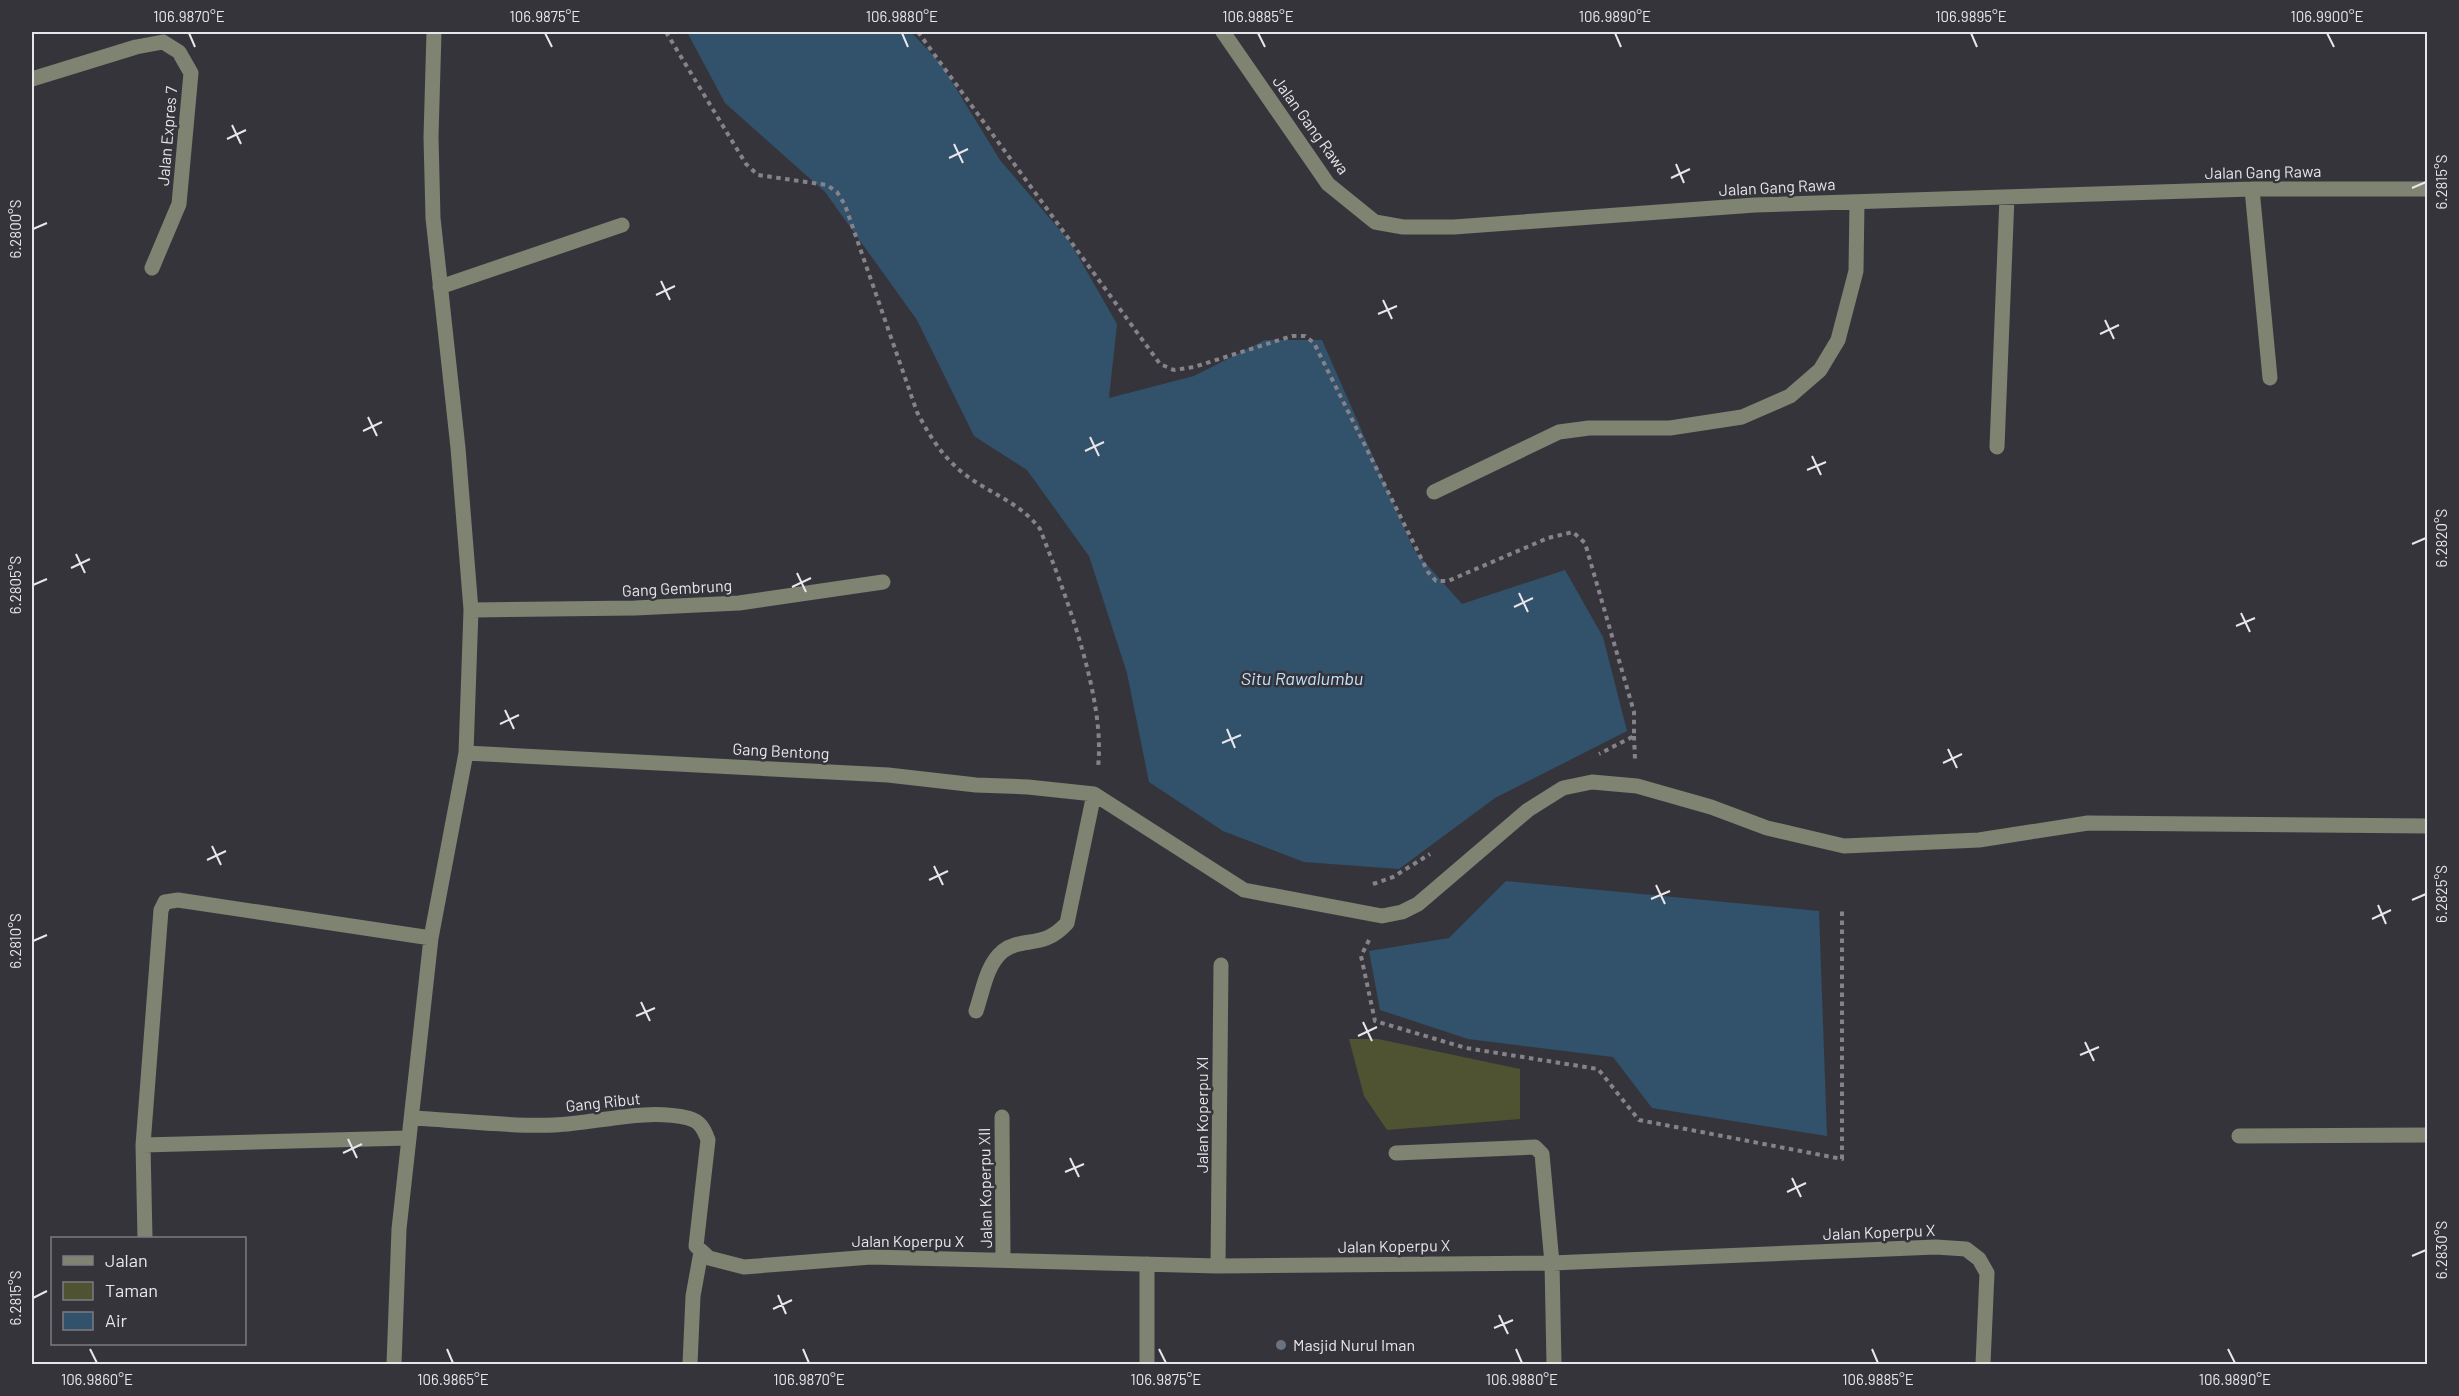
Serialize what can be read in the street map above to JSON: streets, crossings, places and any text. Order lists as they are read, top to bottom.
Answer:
{
  "streets": {
    "street": [
      "Jalan Gang Rawa",
      "Jalan Expres 7",
      "Gang Gembrung",
      "Gang Bentong",
      "Gang Ribut",
      "Jalan Koperpu XI",
      "Jalan Koperpu XII",
      "Jalan Koperpu X"
    ]
  },
  "crossings": [
    ["Gang Ribut", "Jalan Koperpu X"],
    ["Jalan Koperpu XI", "Jalan Koperpu X"],
    ["Jalan Koperpu XII", "Jalan Koperpu X"]
  ],
  "water": ["Situ Rawalumbu"],
  "places": ["Masjid Nurul Iman"],
  "legend": ["Jalan", "Taman", "Air"],
  "coordinates": [
    "106.9870°E",
    "106.9875°E",
    "106.9880°E",
    "106.9885°E",
    "106.9890°E",
    "106.9895°E",
    "106.9900°E",
    "6.2815°S",
    "6.2800°S",
    "6.2820°S",
    "6.2805°S",
    "6.2825°S",
    "6.2810°S",
    "6.2830°S",
    "106.9860°E",
    "106.9865°E"
  ]
}
